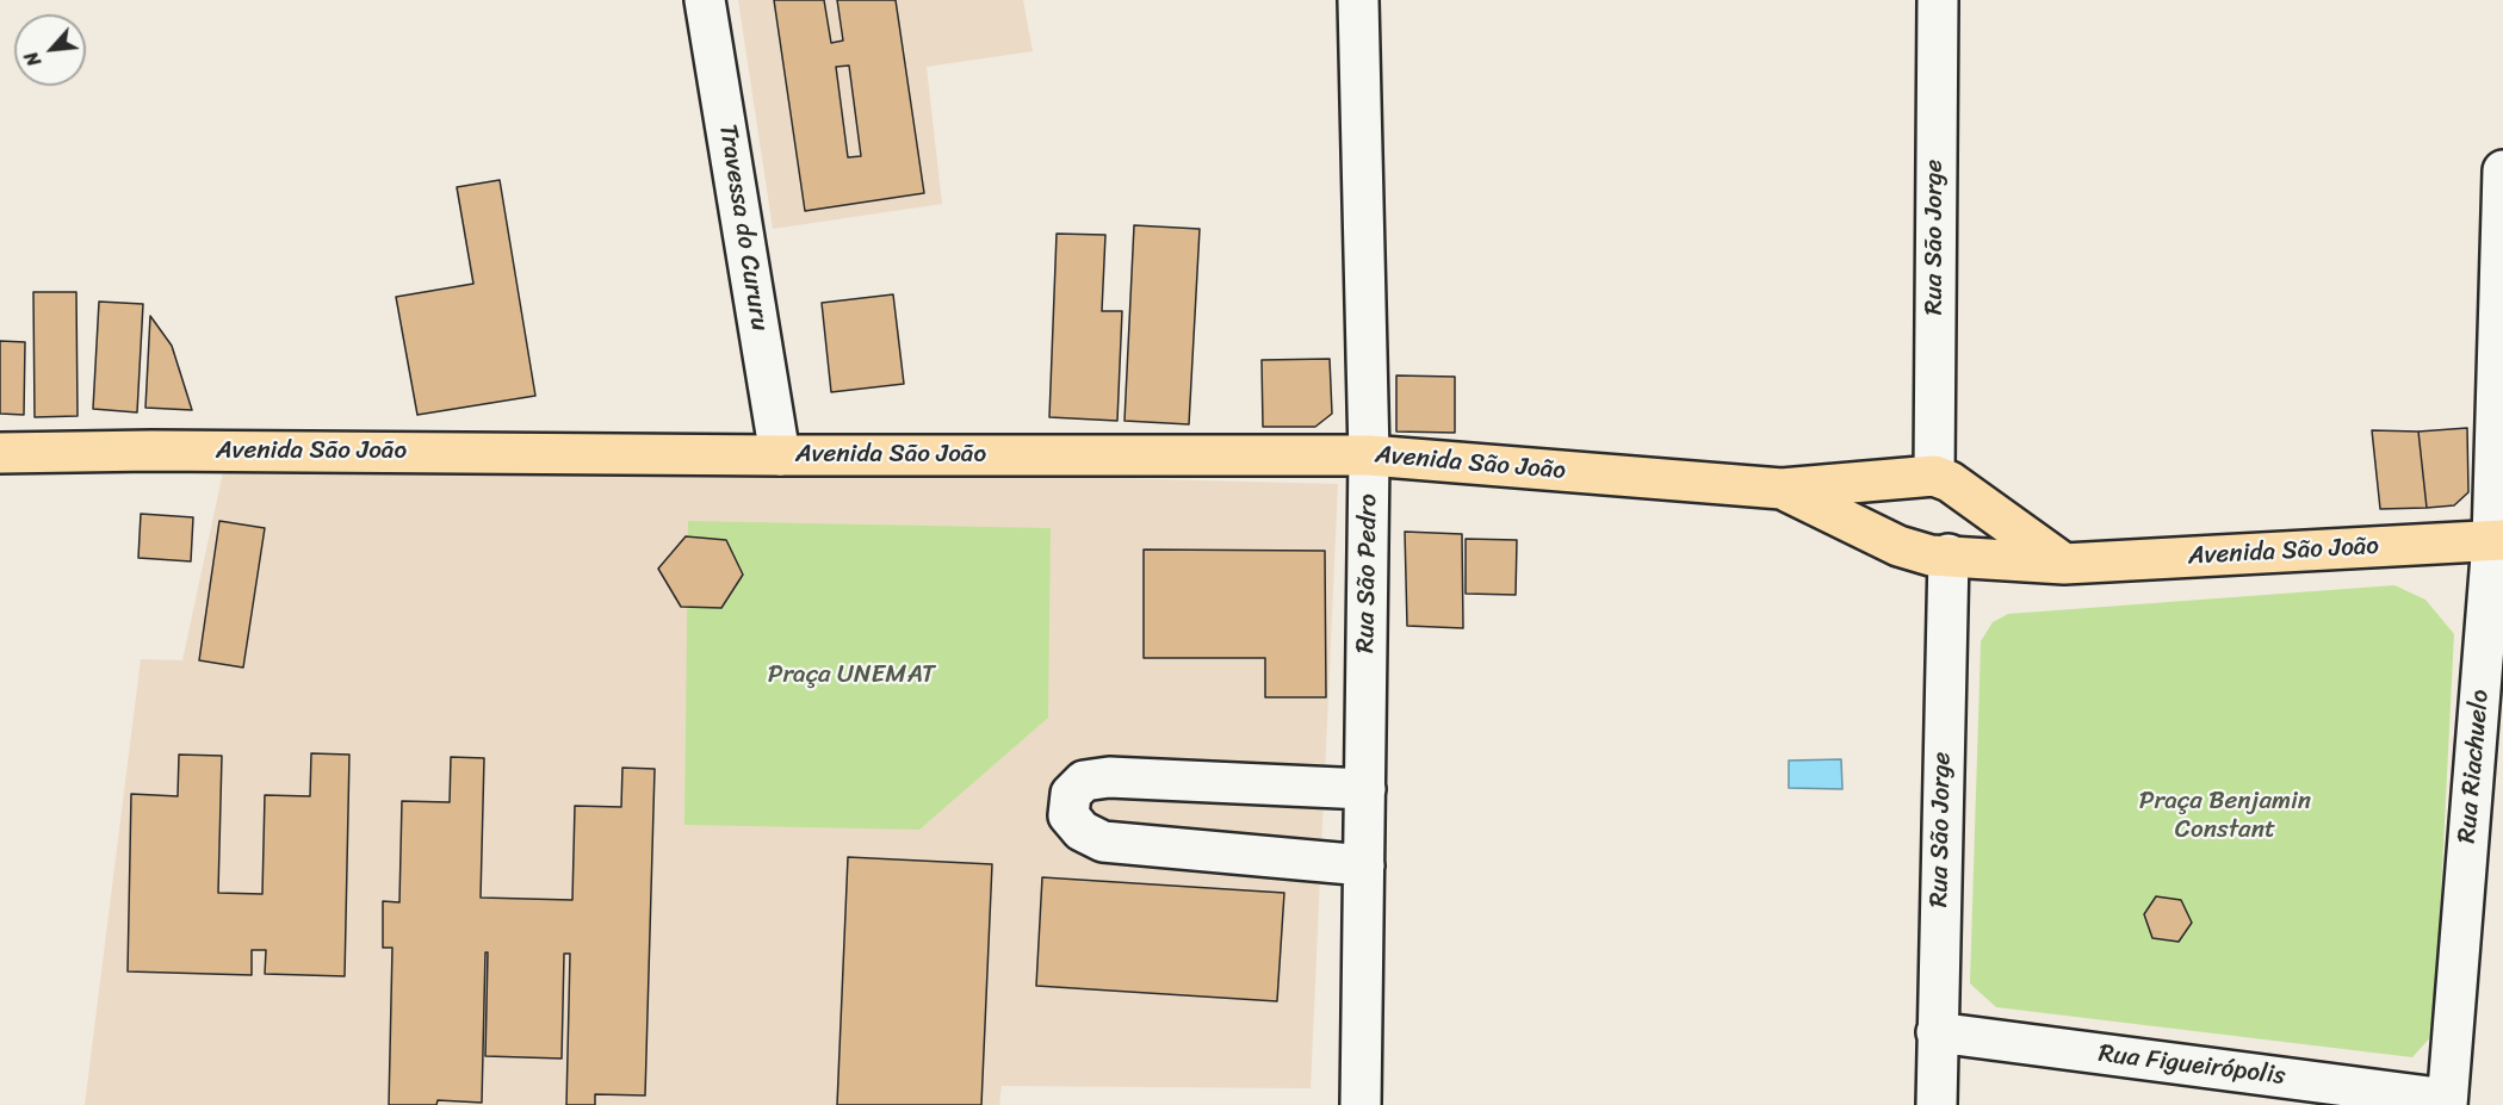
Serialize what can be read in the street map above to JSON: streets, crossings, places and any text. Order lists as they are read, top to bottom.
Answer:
{
  "streets": {
    "main road": ["Avenida São João"],
    "street": [
      "Travessa do Cururu",
      "Rua São Jorge",
      "Rua São Pedro",
      "Rua Riachuelo",
      "Rua Figueirópolis"
    ]
  },
  "crossings": [
    ["Travessa do Cururu", "Avenida São João"],
    ["Rua São Jorge", "Avenida São João"],
    ["Rua São Jorge", "Rua Figueirópolis"],
    ["Avenida São João", "Rua São Pedro"],
    ["Avenida São João", "Rua Riachuelo"],
    ["Rua Riachuelo", "Rua Figueirópolis"]
  ],
  "parks": ["Praça UNEMAT", "Praça Benjamin Constant"],
  "north": "bottom left"
}
